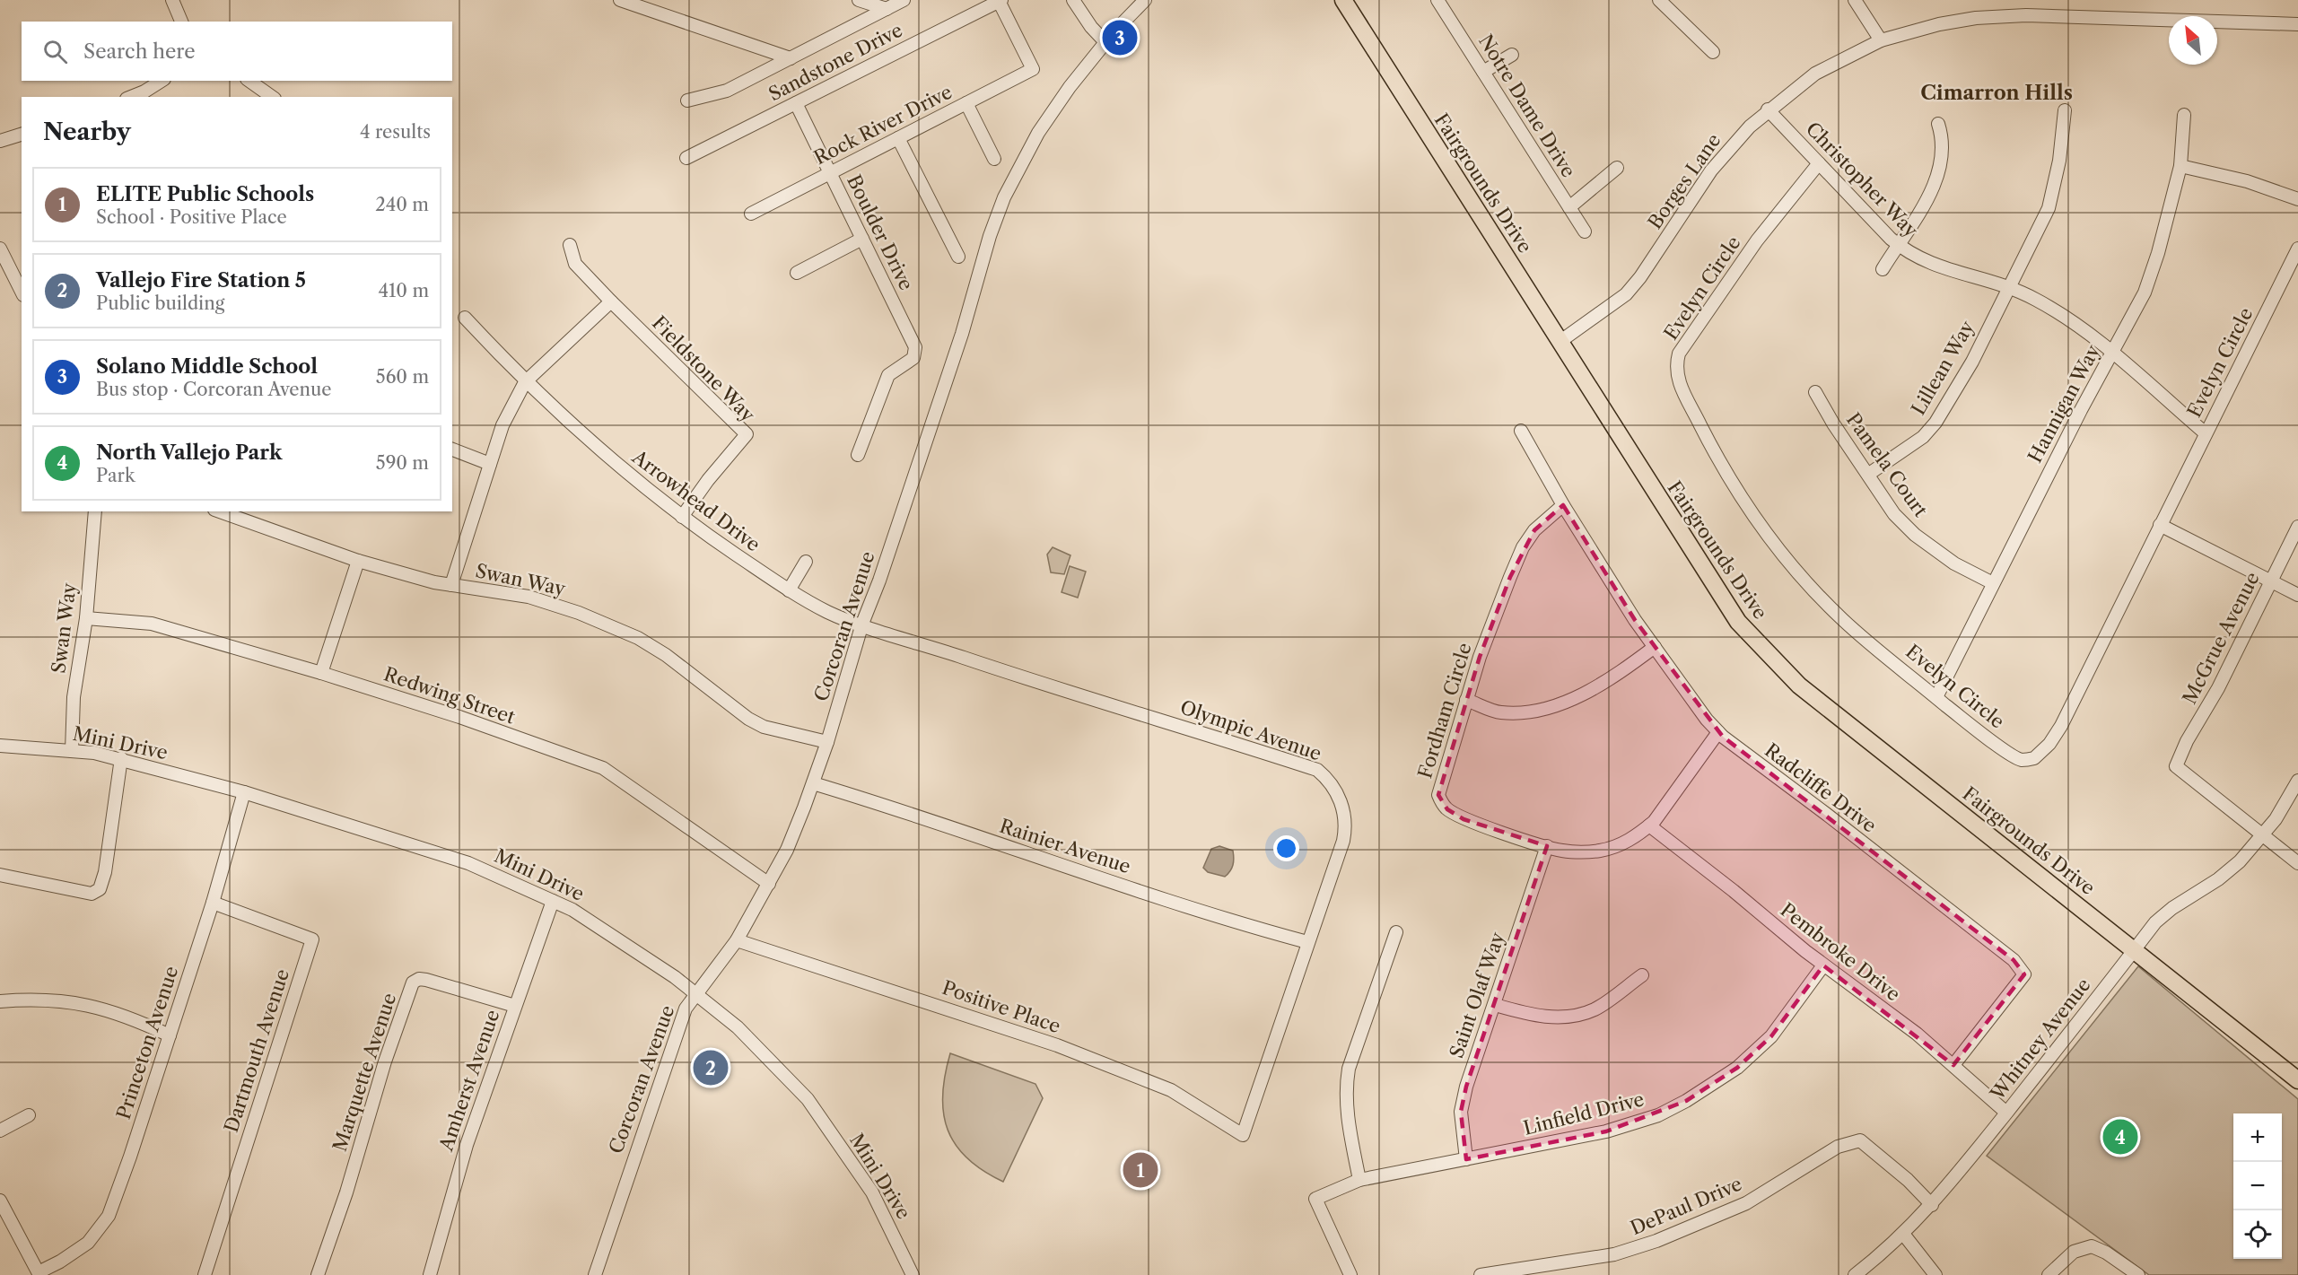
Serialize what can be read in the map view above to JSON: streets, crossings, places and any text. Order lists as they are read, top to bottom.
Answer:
{
  "streets": {
    "main road": ["Fairgrounds Drive"],
    "street": [
      "Sandstone Drive",
      "Notre Dame Drive",
      "Rock River Drive",
      "Christopher Way",
      "Borges Lane",
      "Boulder Drive",
      "Evelyn Circle",
      "Lillean Way",
      "Fieldstone Way",
      "Hannigan Way",
      "Pamela Court",
      "Arrowhead Drive",
      "Swan Way",
      "Corcoran Avenue",
      "McGrue Avenue",
      "Redwing Street",
      "Fordham Circle",
      "Olympic Avenue",
      "Mini Drive",
      "Radcliffe Drive",
      "Rainier Avenue",
      "Pembroke Drive",
      "Saint Olaf Way",
      "Positive Place",
      "Whitney Avenue",
      "Princeton Avenue",
      "Dartmouth Avenue",
      "Marquette Avenue",
      "Amherst Avenue",
      "Linfield Drive",
      "DePaul Drive"
    ]
  },
  "crossings": [
    ["Sandstone Drive", "Rock River Drive"],
    ["Sandstone Drive", "Boulder Drive"],
    ["Rock River Drive", "Boulder Drive"],
    ["Christopher Way", "Borges Lane"],
    ["Christopher Way", "Evelyn Circle"],
    ["Christopher Way", "Lillean Way"],
    ["Christopher Way", "Hannigan Way"],
    ["Borges Lane", "Fairgrounds Drive"],
    ["Fairgrounds Drive", "Whitney Avenue"],
    ["Evelyn Circle", "Hannigan Way"],
    ["Lillean Way", "Pamela Court"],
    ["Fieldstone Way", "Arrowhead Drive"],
    ["Hannigan Way", "Pamela Court"],
    ["Arrowhead Drive", "Corcoran Avenue"],
    ["Arrowhead Drive", "Olympic Avenue"],
    ["Swan Way", "Corcoran Avenue"],
    ["Swan Way", "Redwing Street"],
    ["Swan Way", "Mini Drive"],
    ["Corcoran Avenue", "Redwing Street"],
    ["Corcoran Avenue", "Olympic Avenue"],
    ["Corcoran Avenue", "Mini Drive"],
    ["Corcoran Avenue", "Rainier Avenue"],
    ["Corcoran Avenue", "Positive Place"],
    ["McGrue Avenue", "Whitney Avenue"],
    ["Fordham Circle", "Radcliffe Drive"],
    ["Fordham Circle", "Pembroke Drive"],
    ["Fordham Circle", "Saint Olaf Way"],
    ["Olympic Avenue", "Rainier Avenue"],
    ["Olympic Avenue", "Positive Place"],
    ["Mini Drive", "Princeton Avenue"],
    ["Mini Drive", "Amherst Avenue"],
    ["Radcliffe Drive", "Pembroke Drive"],
    ["Pembroke Drive", "Whitney Avenue"],
    ["Pembroke Drive", "Linfield Drive"],
    ["Saint Olaf Way", "Linfield Drive"],
    ["Whitney Avenue", "DePaul Drive"],
    ["Princeton Avenue", "Dartmouth Avenue"],
    ["Marquette Avenue", "Amherst Avenue"]
  ],
  "districts": ["Cimarron Hills"],
  "north": "top left",
  "page": {
    "pins": [
      "3",
      "2",
      "4",
      "1"
    ],
    "search": "Search here",
    "heading": ["Nearby", "4 results"],
    "list": [
      {
        "mark": "1",
        "name": "ELITE Public Schools",
        "note": "School · Positive Place",
        "value": "240 m"
      },
      {
        "mark": "2",
        "name": "Vallejo Fire Station 5",
        "note": "Public building",
        "value": "410 m"
      },
      {
        "mark": "3",
        "name": "Solano Middle School",
        "note": "Bus stop · Corcoran Avenue",
        "value": "560 m"
      },
      {
        "mark": "4",
        "name": "North Vallejo Park",
        "note": "Park",
        "value": "590 m"
      }
    ],
    "map_buttons": ["+", "−"]
  }
}
